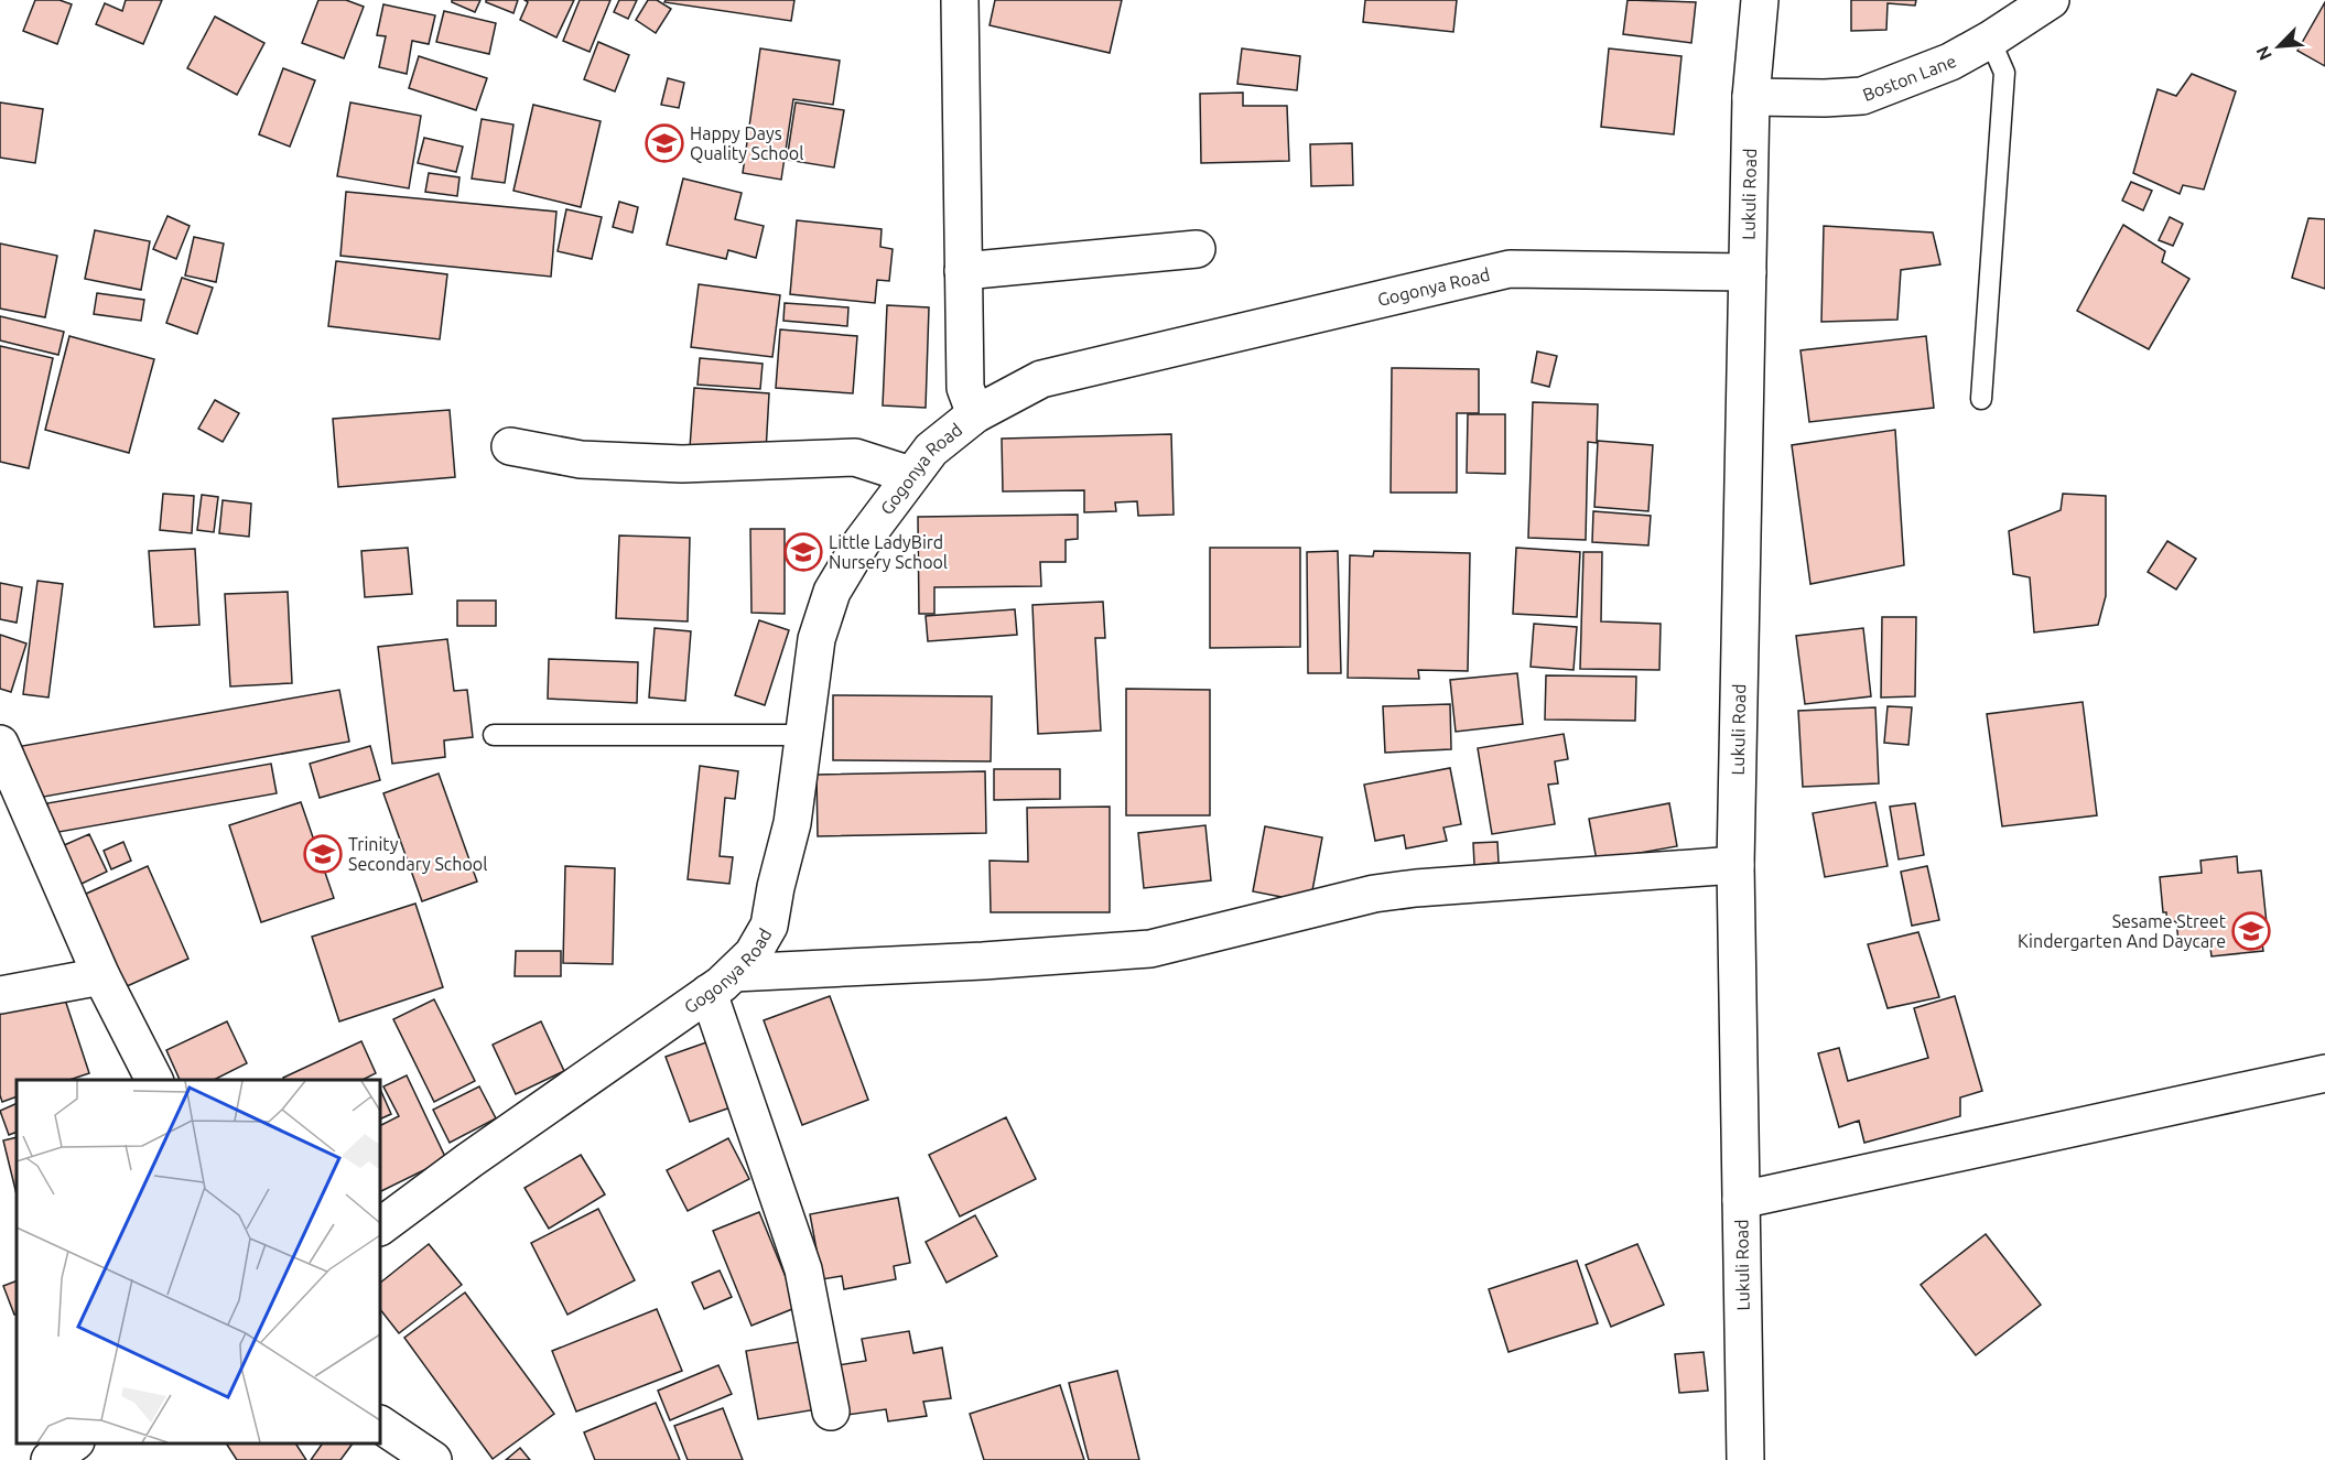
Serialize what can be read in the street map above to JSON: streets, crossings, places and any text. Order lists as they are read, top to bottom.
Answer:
{
  "streets": {
    "street": ["Boston Lane", "Lukuli Road", "Gogonya Road"]
  },
  "crossings": [
    ["Boston Lane", "Lukuli Road"],
    ["Lukuli Road", "Gogonya Road"]
  ],
  "places": {
    "school or university": [
      "Happy Days Quality School",
      "Little LadyBird Nursery School",
      "Trinity Secondary School",
      "Sesame Street Kindergarten And Daycare"
    ]
  },
  "north": "bottom left"
}
